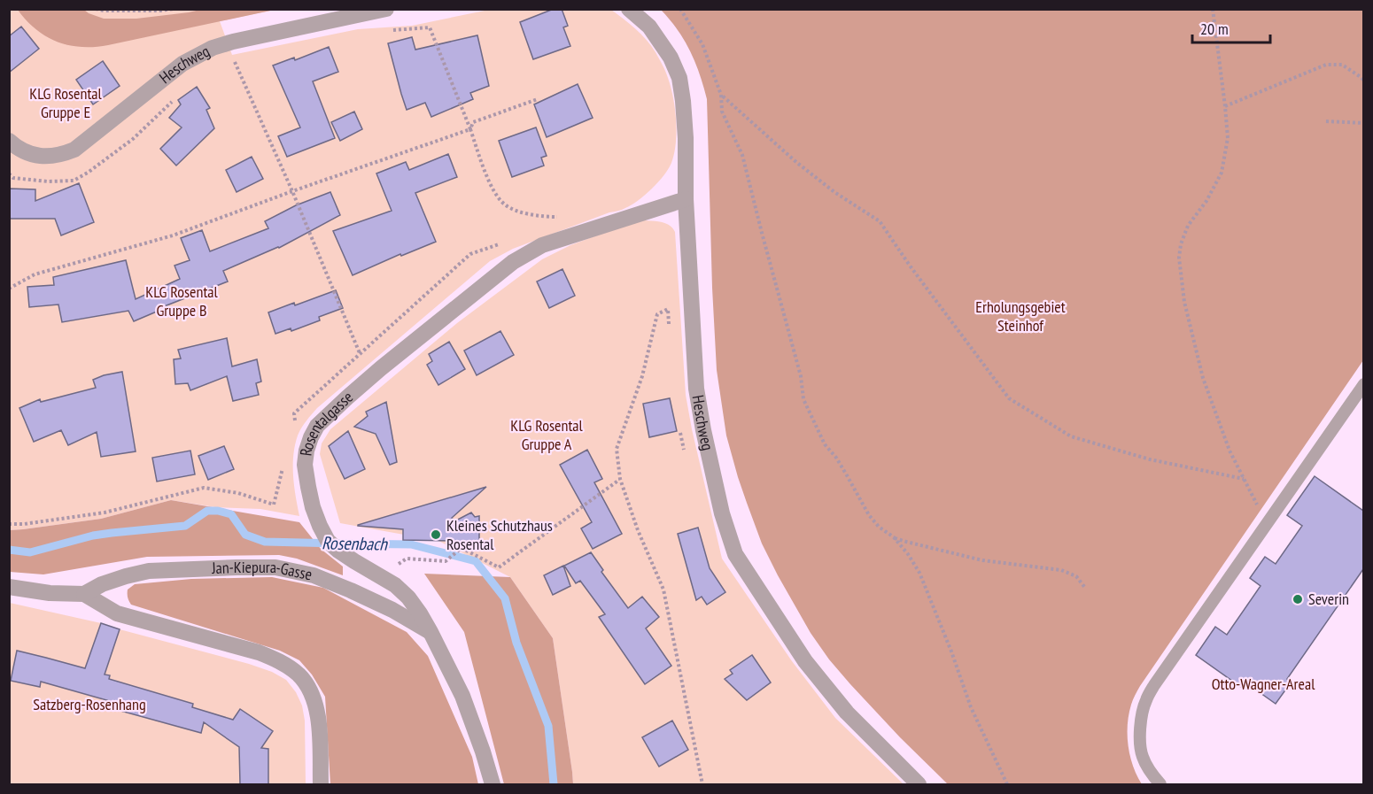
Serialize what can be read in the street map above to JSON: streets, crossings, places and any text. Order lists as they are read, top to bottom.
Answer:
{
  "streets": {
    "street": ["Heschweg", "Rosentalgasse", "Jan-Kiepura-Gasse"]
  },
  "crossings": [
    ["Heschweg", "Rosentalgasse"],
    ["Rosentalgasse", "Jan-Kiepura-Gasse"]
  ],
  "water": ["Rosenbach"],
  "parks": [
    "KLG Rosental Gruppe E",
    "KLG Rosental Gruppe B",
    "Erholungsgebiet Steinhof",
    "KLG Rosental Gruppe A",
    "Otto-Wagner-Areal",
    "Satzberg-Rosenhang"
  ],
  "places": ["Kleines Schutzhaus Rosental", "Severin"],
  "scale_bar": "20 m"
}
